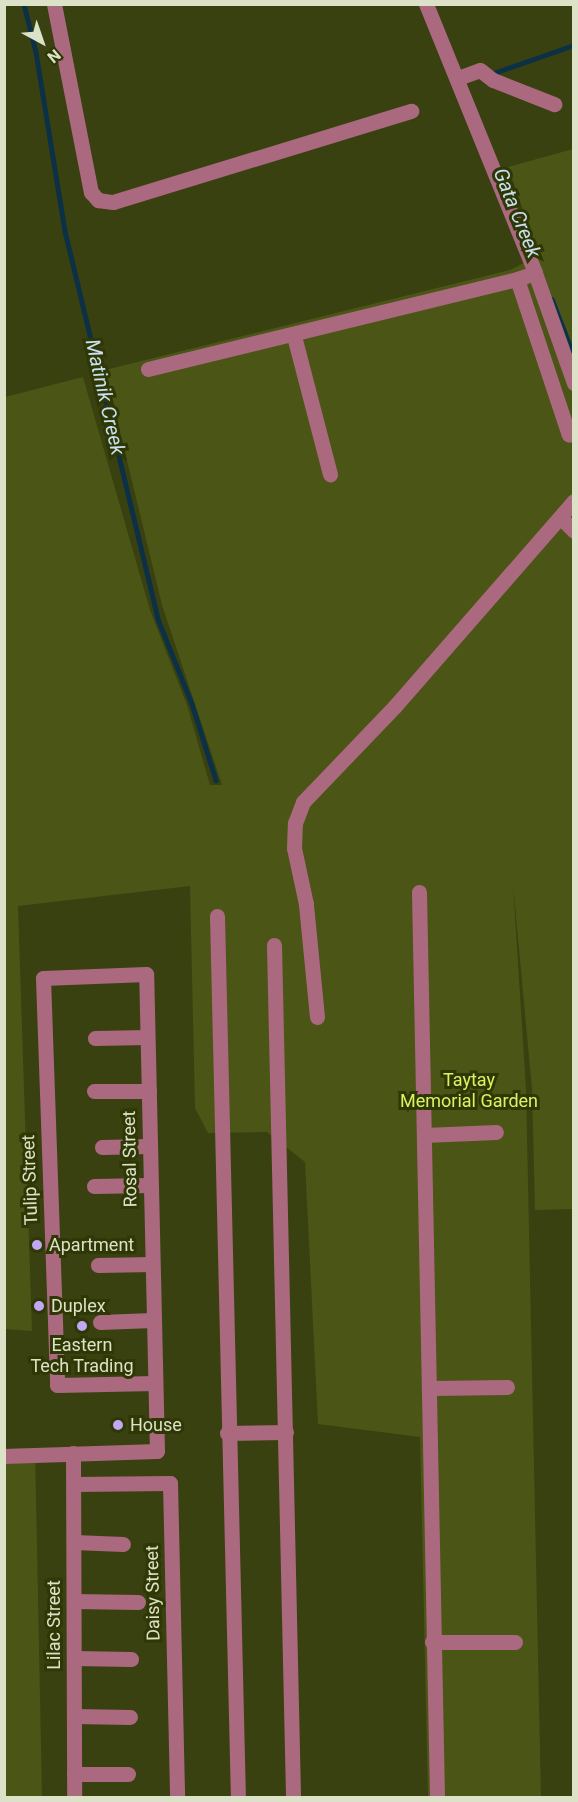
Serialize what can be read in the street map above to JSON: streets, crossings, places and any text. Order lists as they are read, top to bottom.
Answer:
{
  "streets": {
    "street": [
      "Rosal Street",
      "Tulip Street",
      "Daisy Street",
      "Lilac Street"
    ]
  },
  "crossings": [
    ["Rosal Street", "Tulip Street"],
    ["Rosal Street", "Lilac Street"],
    ["Daisy Street", "Lilac Street"]
  ],
  "water": ["Gata Creek", "Matinik Creek"],
  "parks": ["Taytay Memorial Garden"],
  "places": [
    "Apartment",
    "Duplex",
    "Eastern Tech Trading",
    "House"
  ],
  "north": "bottom right"
}
